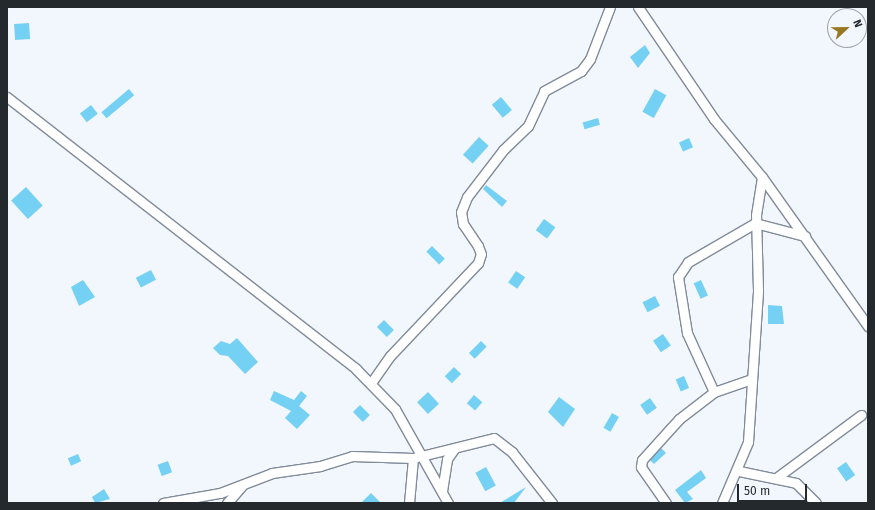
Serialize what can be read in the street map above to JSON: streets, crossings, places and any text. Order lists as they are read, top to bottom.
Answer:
{
  "scale_bar": "50 m",
  "north": "right"
}
